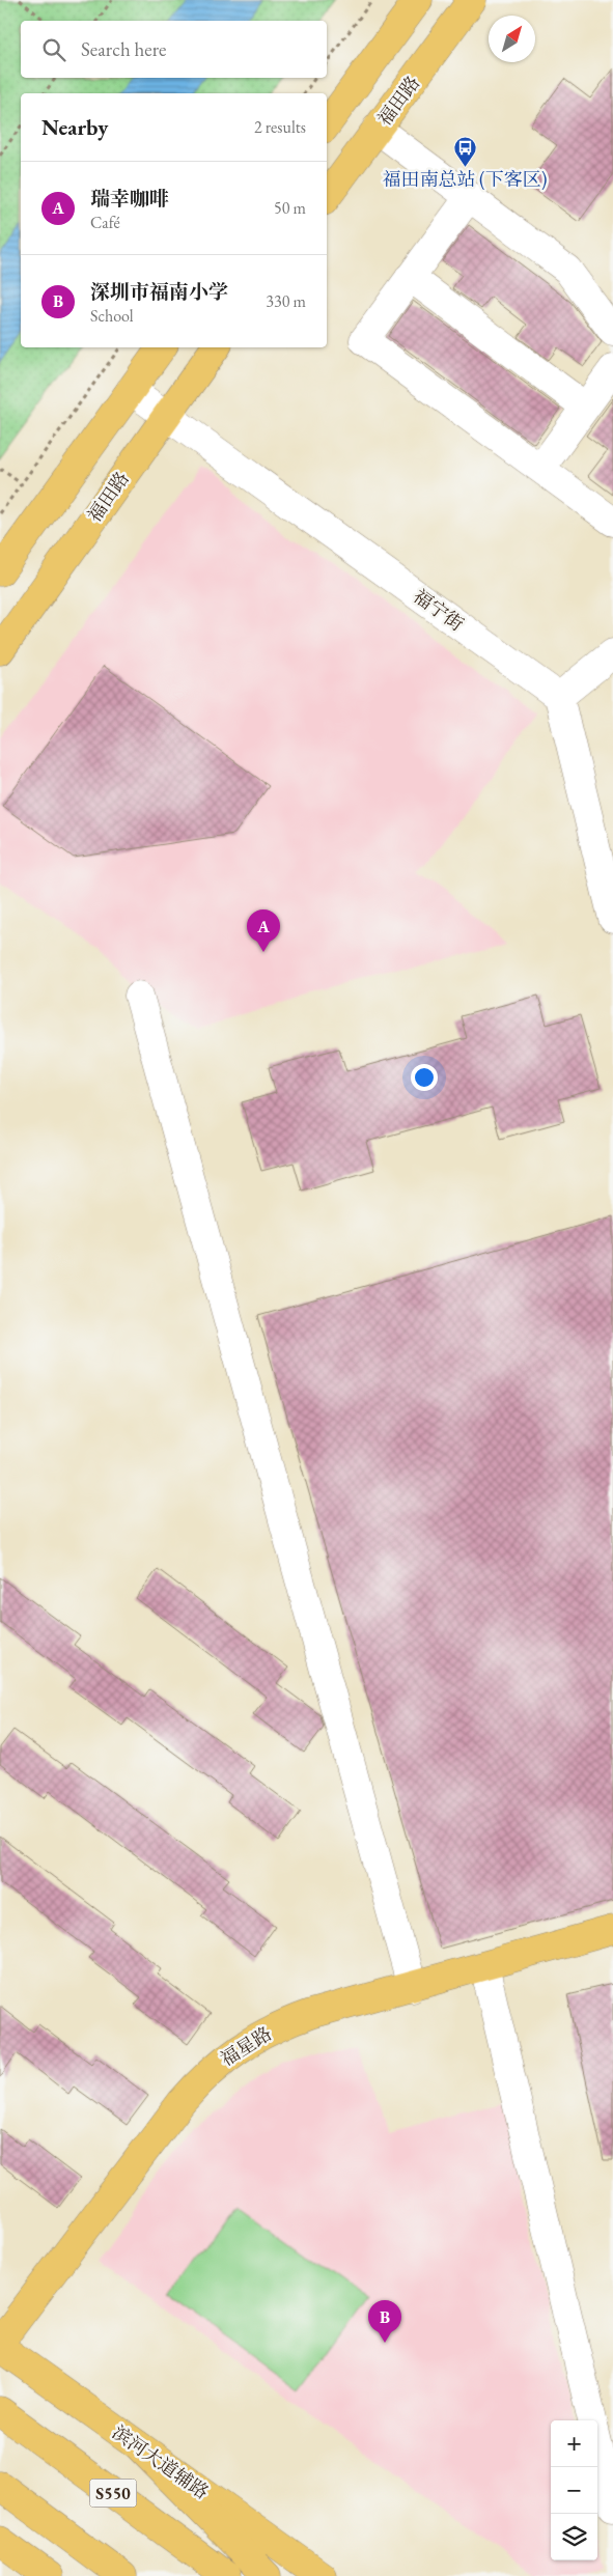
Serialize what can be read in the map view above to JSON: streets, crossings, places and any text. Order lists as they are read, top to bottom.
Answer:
{
  "streets": {
    "main road": [
      "福田路",
      "福星路",
      "滨河大道辅路",
      "S550"
    ],
    "street": ["福宁街"]
  },
  "crossings": [
    ["福田路", "福宁街"]
  ],
  "places": {
    "bus stop": ["福田南总站 (下客区)"]
  },
  "north": "top right",
  "page": {
    "search": "Search here",
    "heading": ["Nearby", "2 results"],
    "list": [
      {
        "mark": "A",
        "name": "瑞幸咖啡",
        "note": "Café",
        "value": "50 m"
      },
      {
        "mark": "B",
        "name": "深圳市福南小学",
        "note": "School",
        "value": "330 m"
      }
    ],
    "pins": ["A", "B"],
    "map_buttons": ["+", "−"]
  }
}
